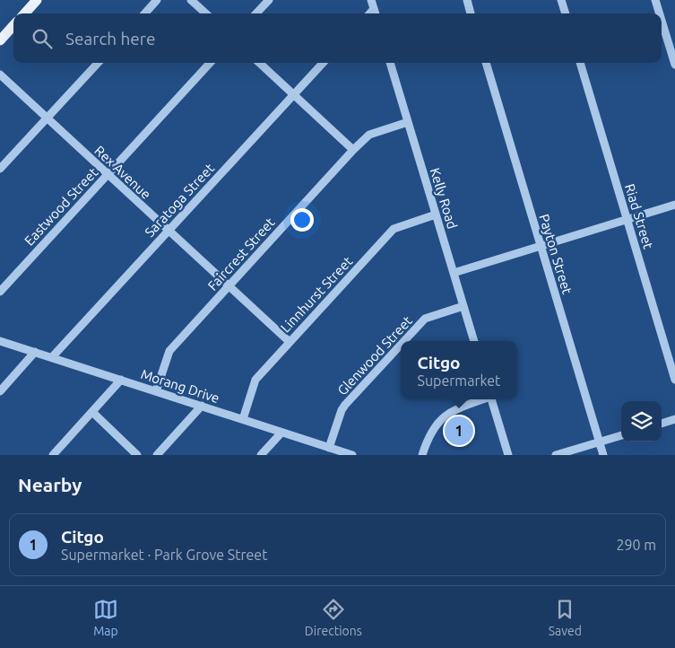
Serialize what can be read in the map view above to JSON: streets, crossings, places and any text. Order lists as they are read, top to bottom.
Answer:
{
  "streets": {
    "street": [
      "Rex Avenue",
      "Kelly Road",
      "Saratoga Street",
      "Eastwood Street",
      "Riad Street",
      "Faircrest Street",
      "Payton Street",
      "Linnhurst Street",
      "Glenwood Street",
      "Morang Drive"
    ]
  },
  "crossings": [
    ["Rex Avenue", "Saratoga Street"],
    ["Rex Avenue", "Eastwood Street"],
    ["Rex Avenue", "Faircrest Street"],
    ["Rex Avenue", "Linnhurst Street"],
    ["Kelly Road", "Faircrest Street"],
    ["Kelly Road", "Linnhurst Street"],
    ["Kelly Road", "Glenwood Street"],
    ["Saratoga Street", "Morang Drive"],
    ["Faircrest Street", "Morang Drive"],
    ["Linnhurst Street", "Morang Drive"],
    ["Glenwood Street", "Morang Drive"]
  ],
  "page": {
    "search": "Search here",
    "popup": ["Citgo", "Supermarket"],
    "pins": "1",
    "heading": "Nearby",
    "list": [
      {
        "mark": "1",
        "name": "Citgo",
        "note": "Supermarket · Park Grove Street",
        "value": "290 m"
      }
    ],
    "nav": ["Map", "Directions", "Saved"]
  }
}
